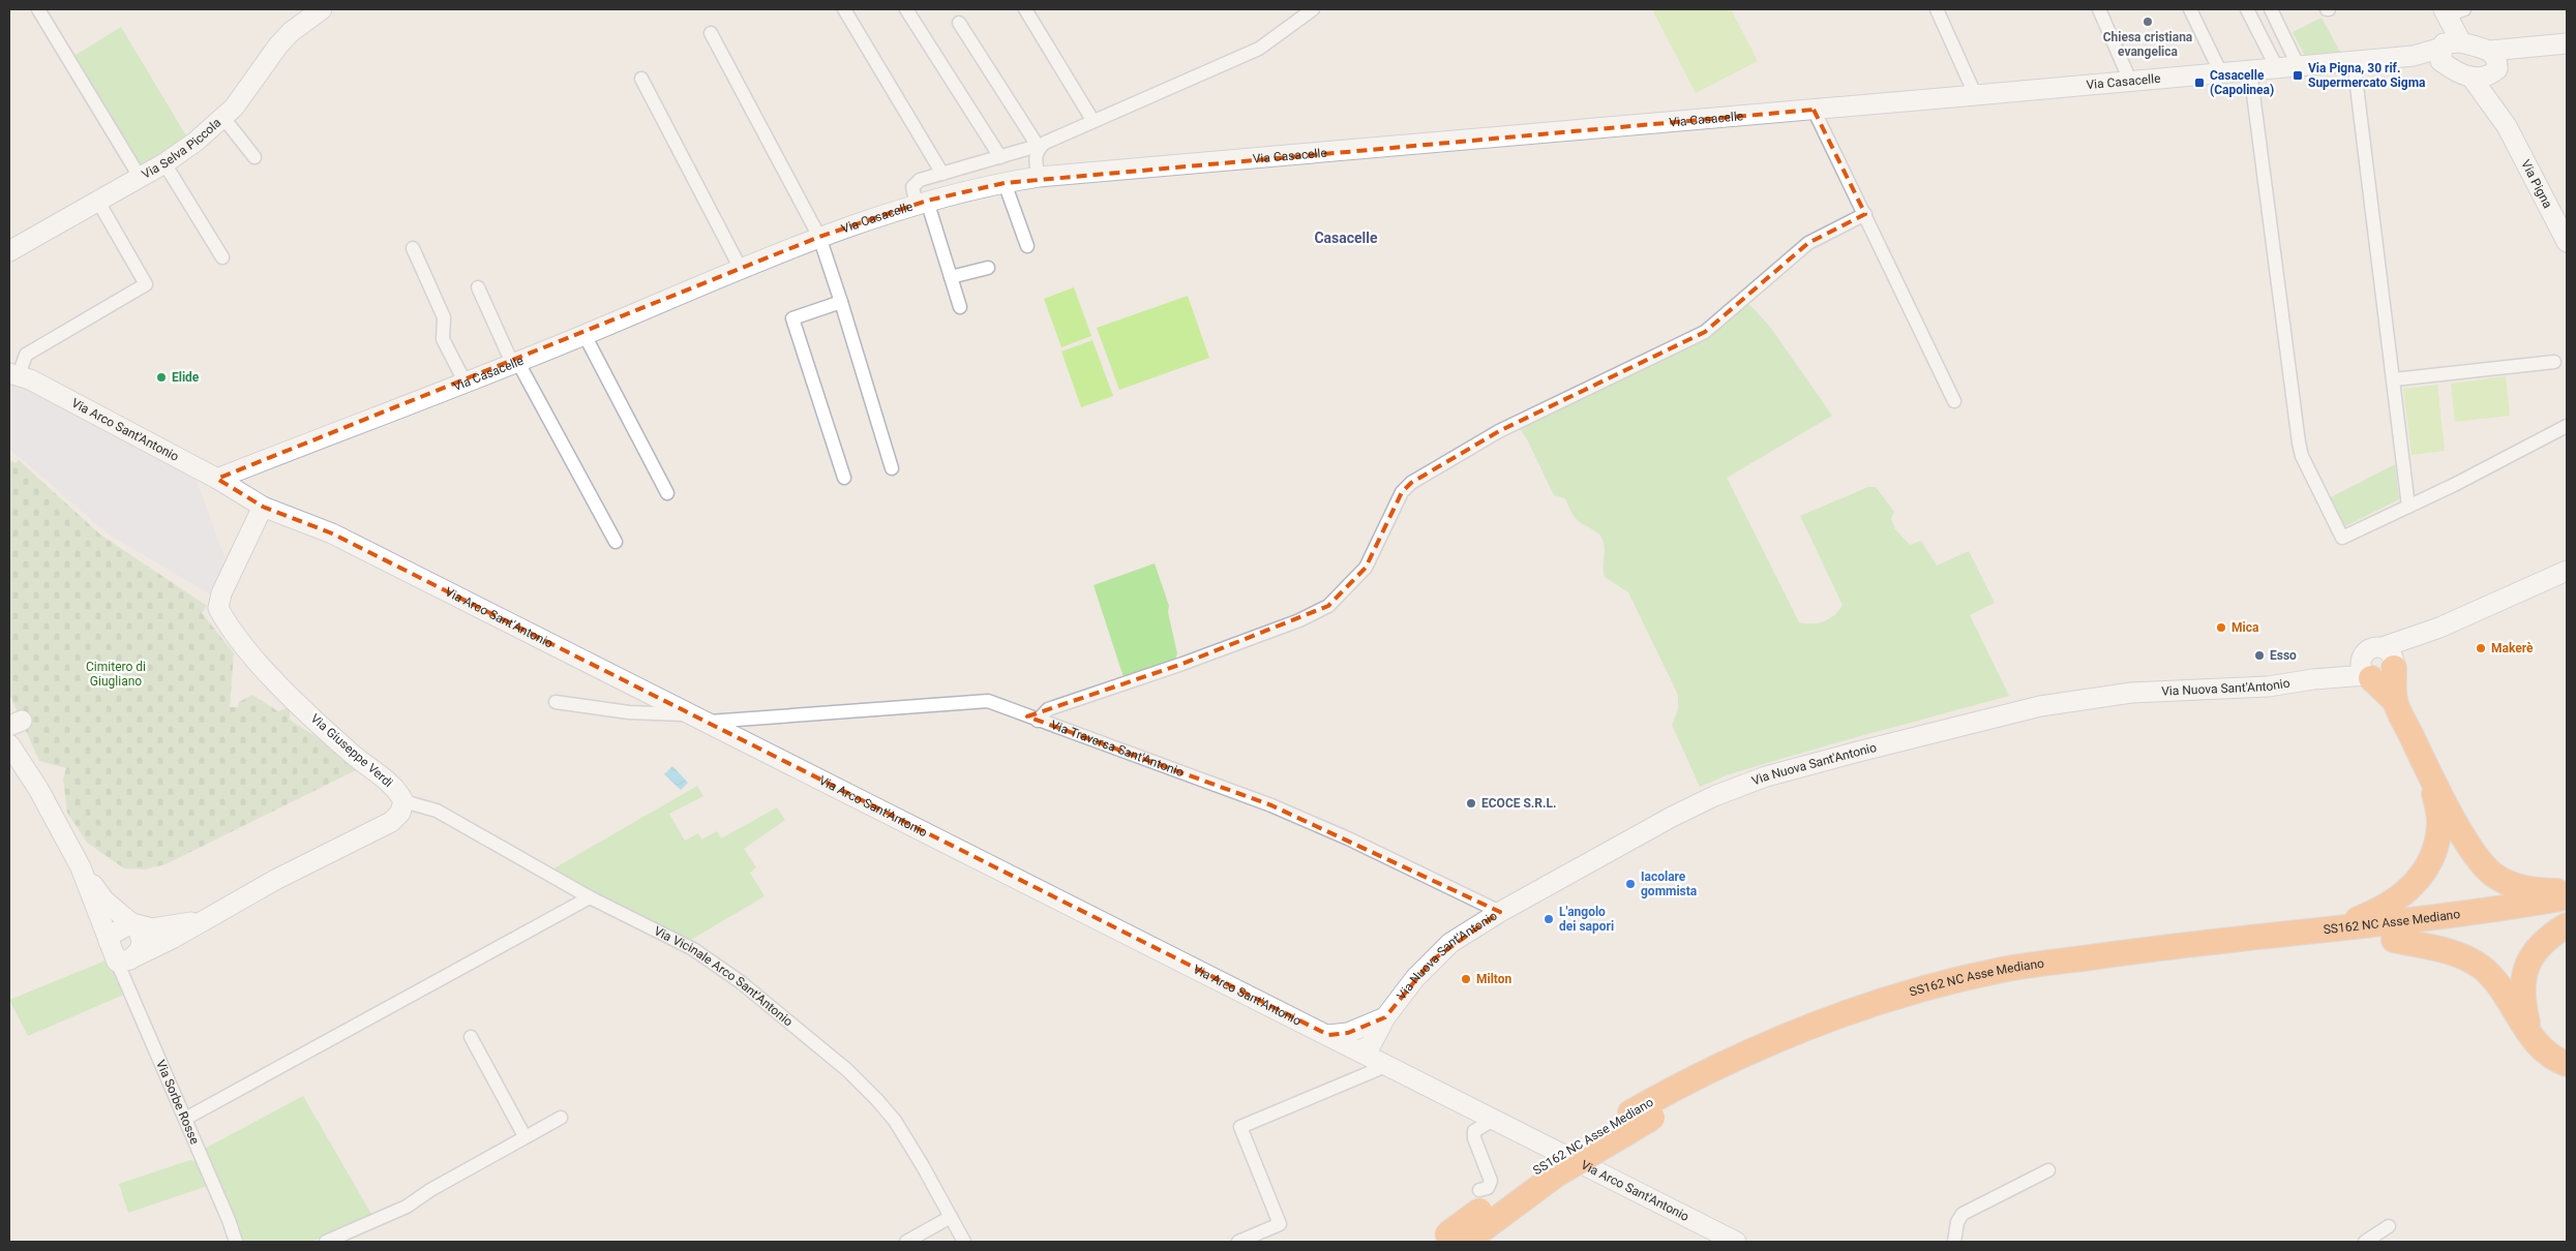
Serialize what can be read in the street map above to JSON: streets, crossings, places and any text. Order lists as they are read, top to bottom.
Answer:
{
  "streets": {
    "highway": ["SS162 NC Asse Mediano"],
    "street": [
      "Via Casacelle",
      "Via Selva Piccola",
      "Via Pigna",
      "Via Arco Sant'Antonio",
      "Via Nuova Sant'Antonio",
      "Via Traversa Sant'Antonio",
      "Via Giuseppe Verdi",
      "Via Vicinale Arco Sant'Antonio",
      "Via Sorbe Rosse"
    ]
  },
  "crossings": [
    ["Via Casacelle", "Via Arco Sant'Antonio"],
    ["Via Arco Sant'Antonio", "Via Nuova Sant'Antonio"],
    ["Via Arco Sant'Antonio", "Via Traversa Sant'Antonio"],
    ["Via Arco Sant'Antonio", "Via Giuseppe Verdi"],
    ["Via Nuova Sant'Antonio", "Via Traversa Sant'Antonio"],
    ["Via Giuseppe Verdi", "Via Vicinale Arco Sant'Antonio"]
  ],
  "districts": ["Casacelle"],
  "parks": ["Cimitero di Giugliano"],
  "places": {
    "other": [
      "Chiesa cristiana evangelica",
      "Elide",
      "Mica",
      "Makerè",
      "Esso",
      "ECOCE S.R.L.",
      "Iacolare gommista",
      "L'angolo dei sapori",
      "Milton"
    ],
    "transit": ["Via Pigna, 30 rif. Supermercato Sigma", "Casacelle (Capolinea)"]
  }
}
